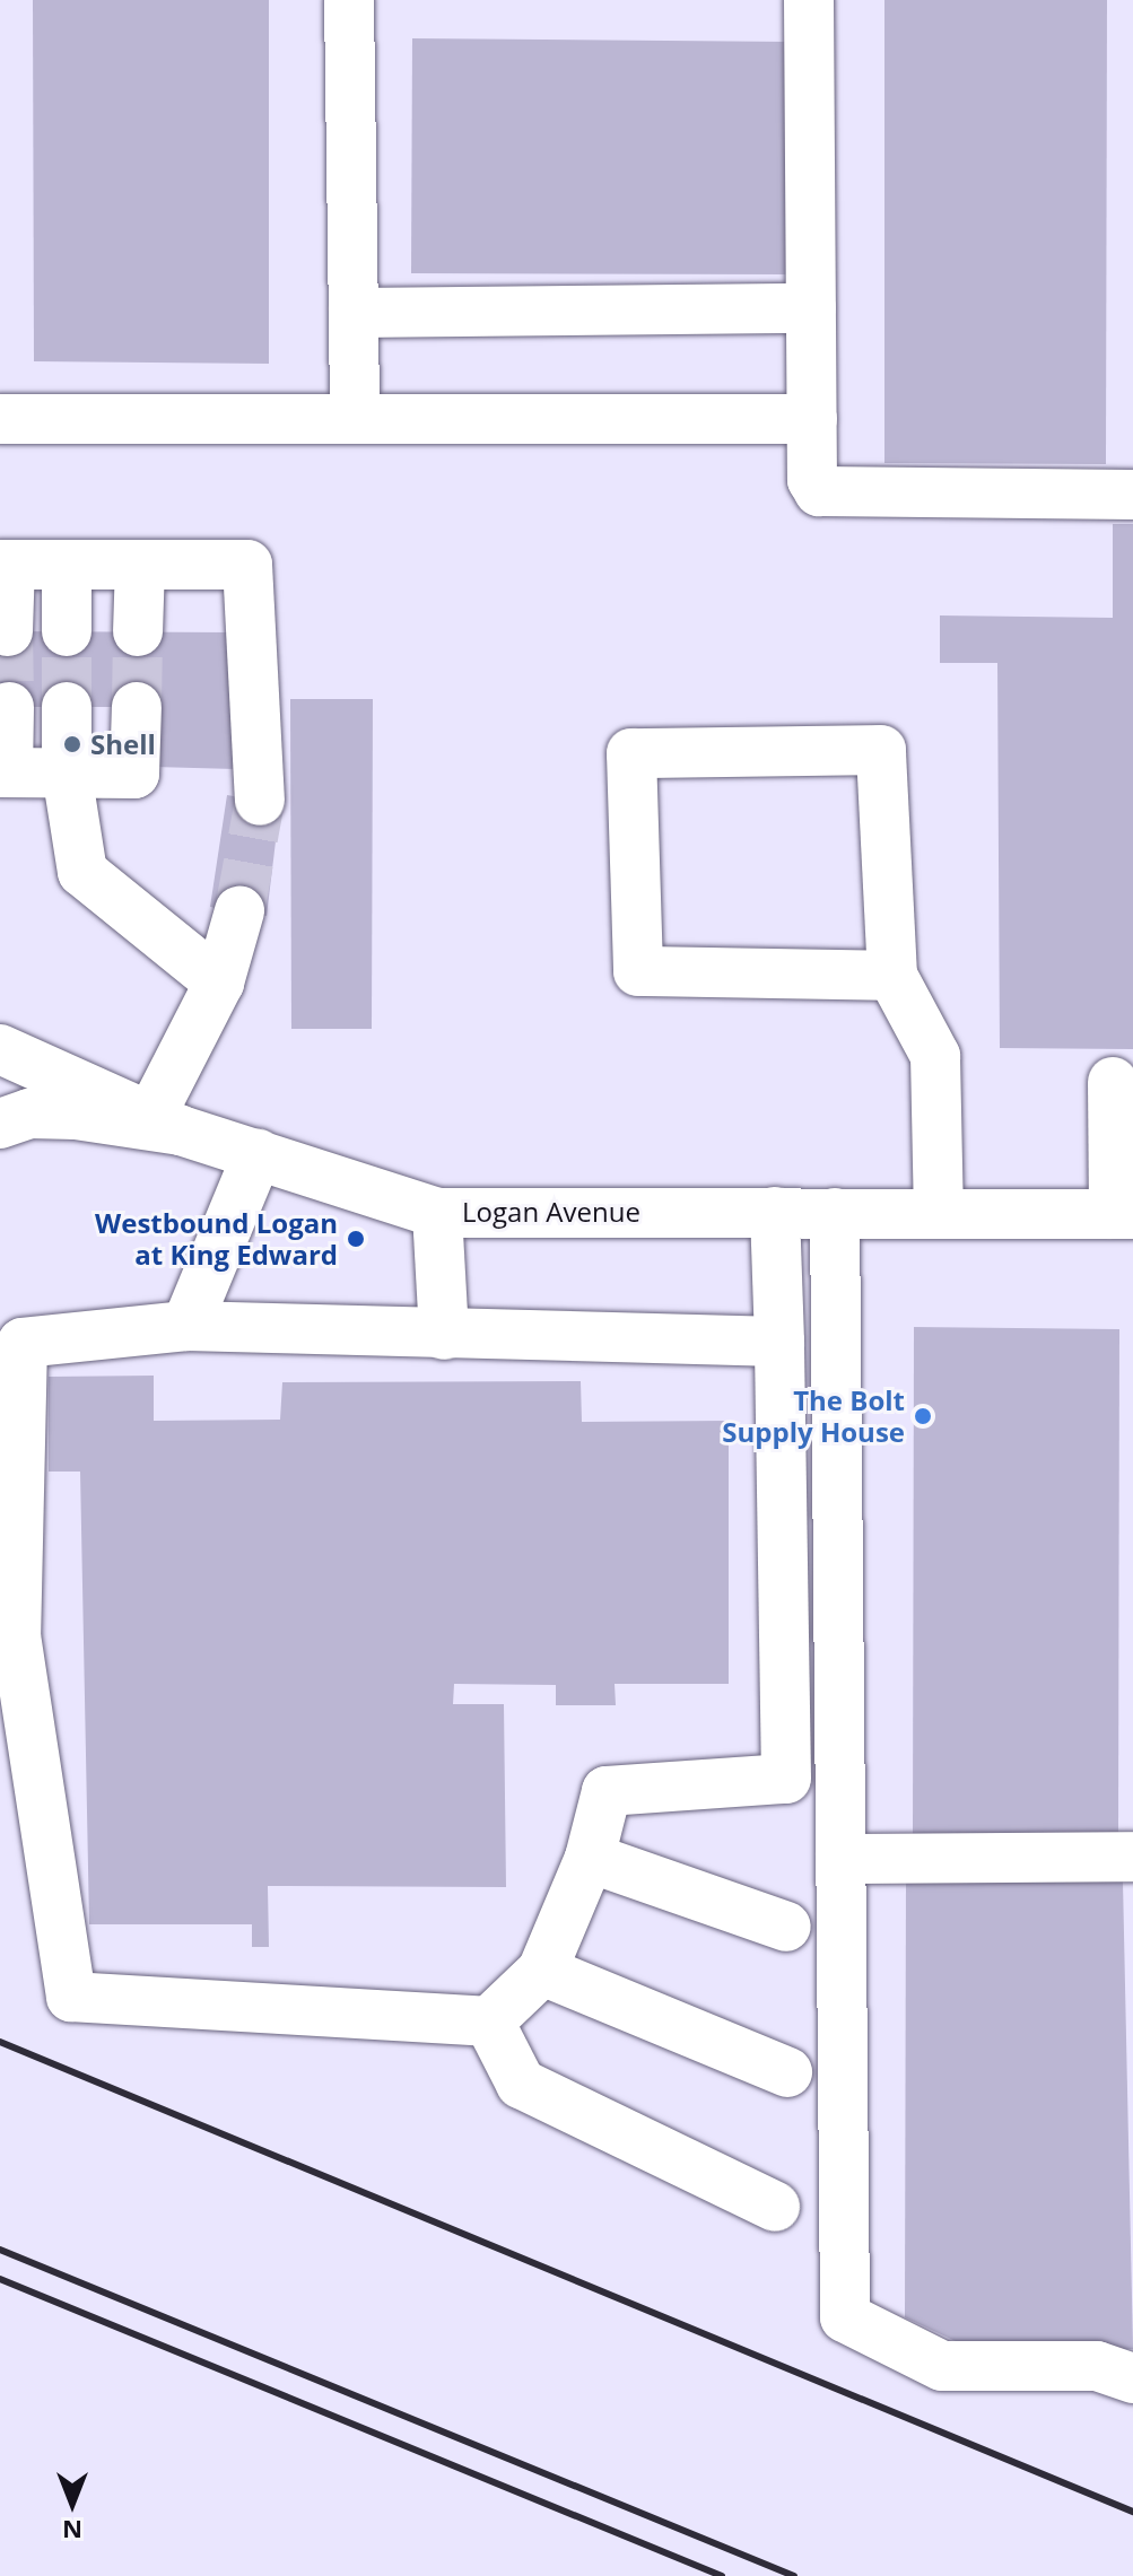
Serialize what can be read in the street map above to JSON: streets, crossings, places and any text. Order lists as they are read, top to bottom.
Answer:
{
  "streets": {
    "street": ["Logan Avenue"]
  },
  "places": ["Shell", "Westbound Logan at King Edward", "The Bolt Supply House"],
  "north": "bottom"
}
